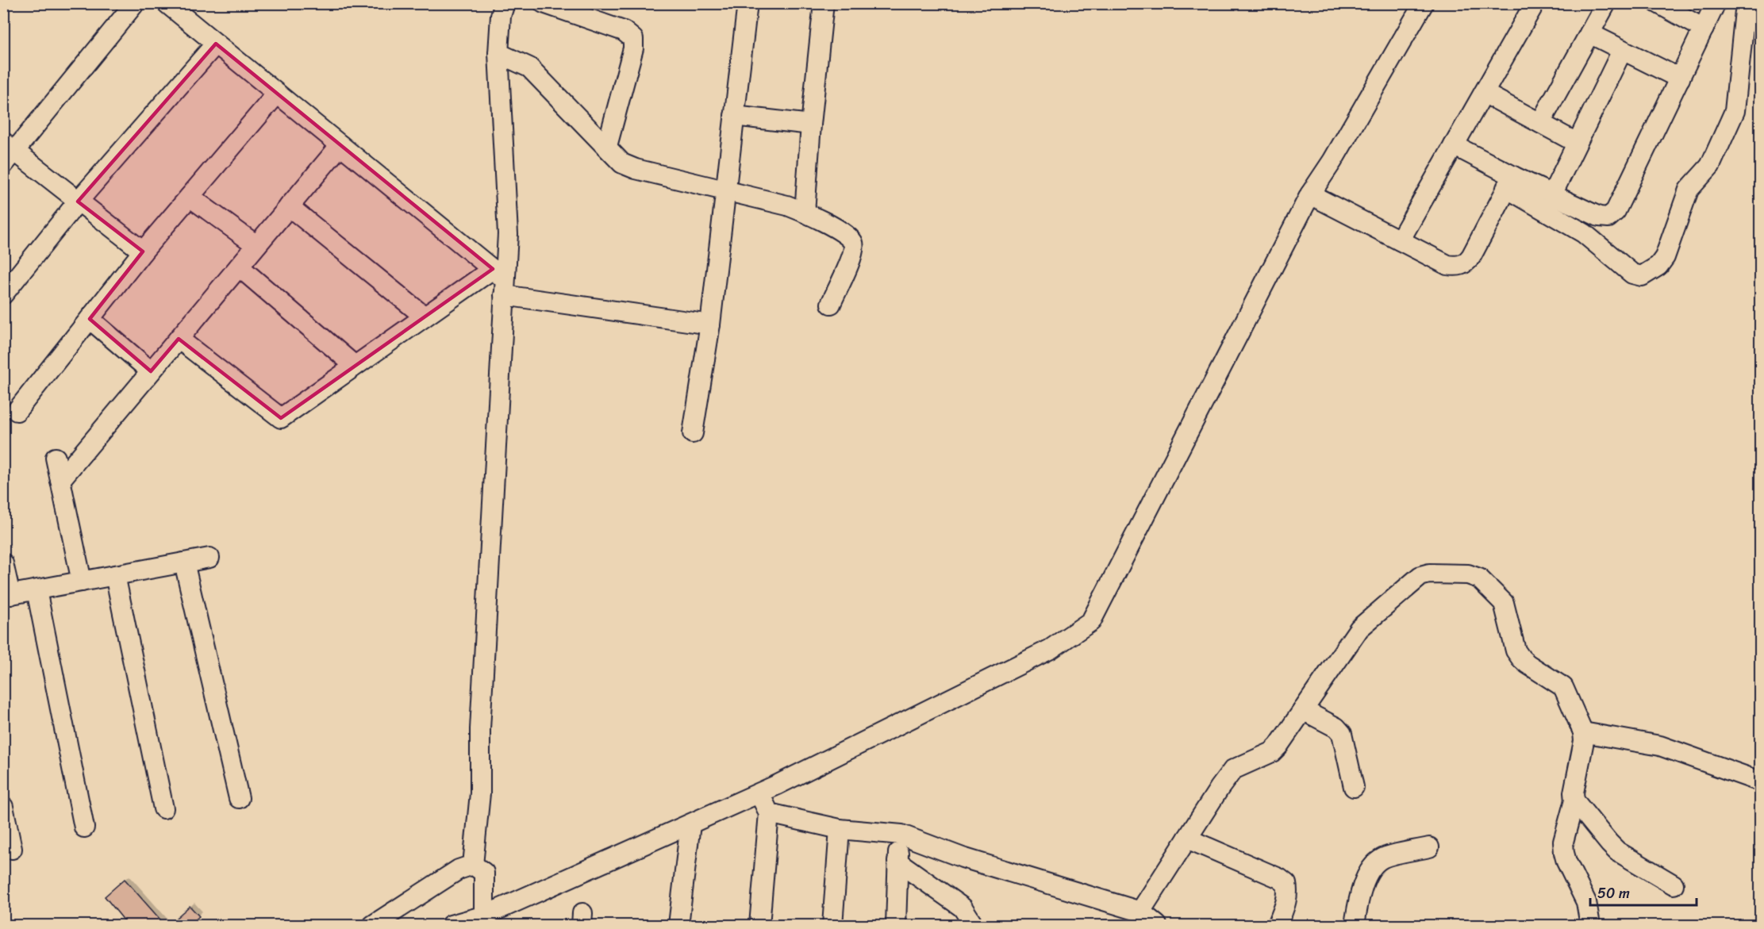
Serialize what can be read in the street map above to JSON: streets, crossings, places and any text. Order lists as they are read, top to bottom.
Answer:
{
  "scale_bar": "50 m"
}
